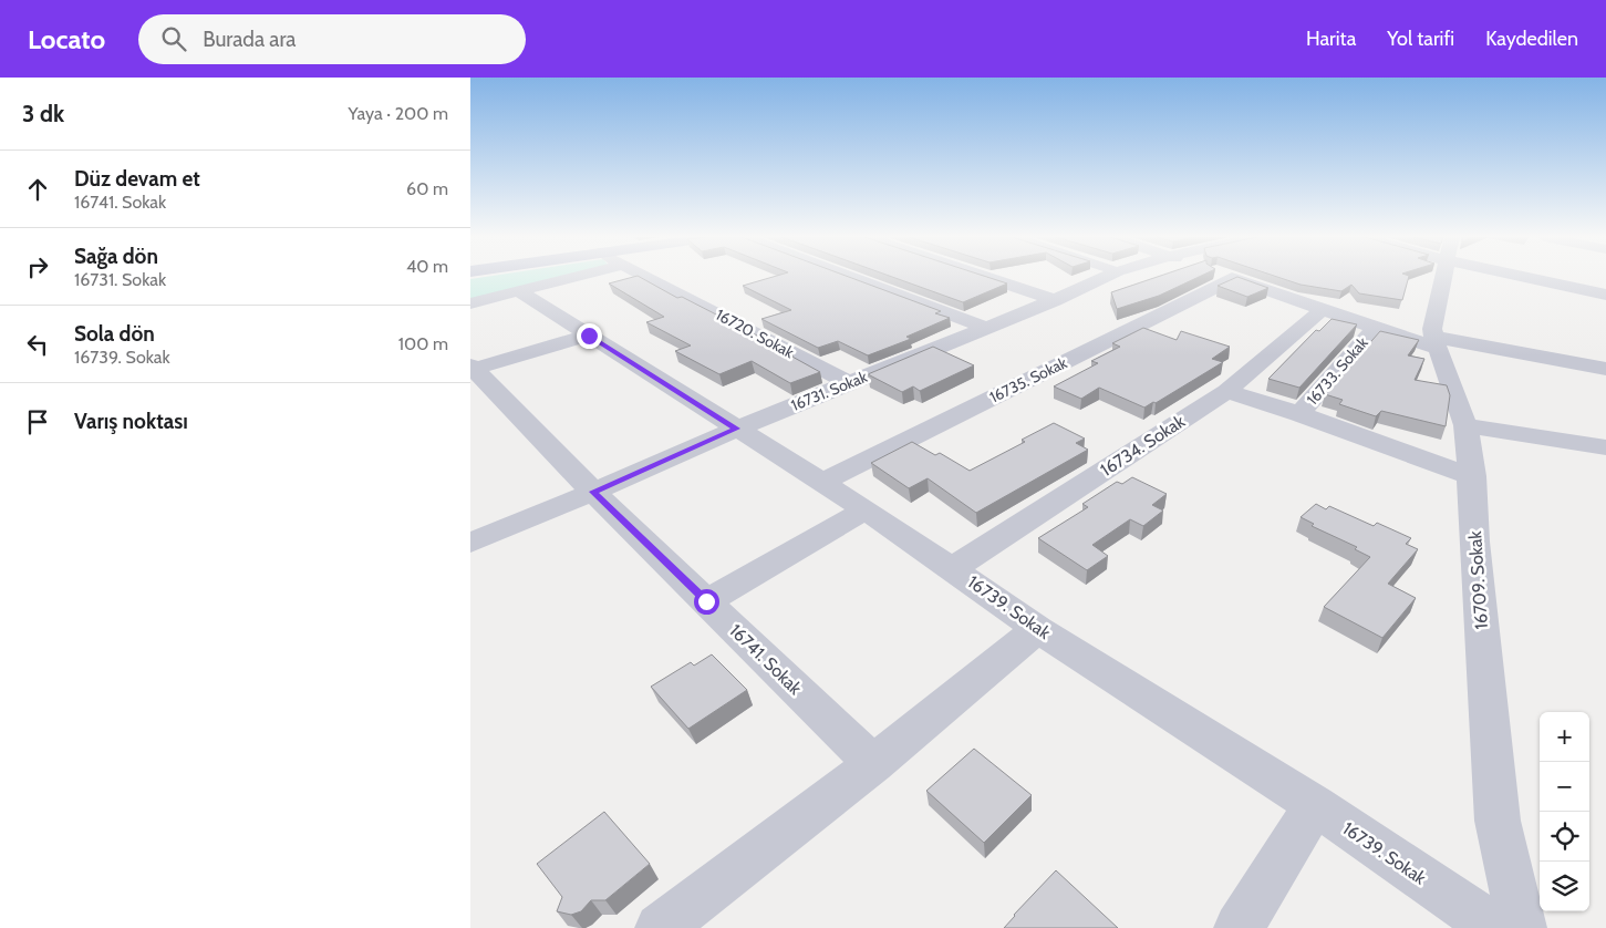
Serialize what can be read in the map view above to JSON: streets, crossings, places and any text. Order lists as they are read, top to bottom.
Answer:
{
  "streets": {
    "street": [
      "16720. Sokak",
      "16733. Sokak",
      "16735. Sokak",
      "16731. Sokak",
      "16734. Sokak",
      "16709. Sokak",
      "16739. Sokak",
      "16741. Sokak"
    ]
  },
  "crossings": [
    ["16720. Sokak", "16731. Sokak"],
    ["16735. Sokak", "16739. Sokak"],
    ["16731. Sokak", "16739. Sokak"],
    ["16731. Sokak", "16741. Sokak"],
    ["16734. Sokak", "16739. Sokak"]
  ],
  "page": {
    "header": "Locato",
    "search": "Burada ara",
    "nav": ["Harita", "Yol tarifi", "Kaydedilen"],
    "heading": ["3 dk", "Yaya · 200 m"],
    "list": [
      ["Düz devam et", "16741. Sokak", "60 m"],
      ["Sağa dön", "16731. Sokak", "40 m"],
      ["Sola dön", "16739. Sokak", "100 m"],
      "Varış noktası"
    ],
    "map_buttons": ["+", "−"]
  }
}
